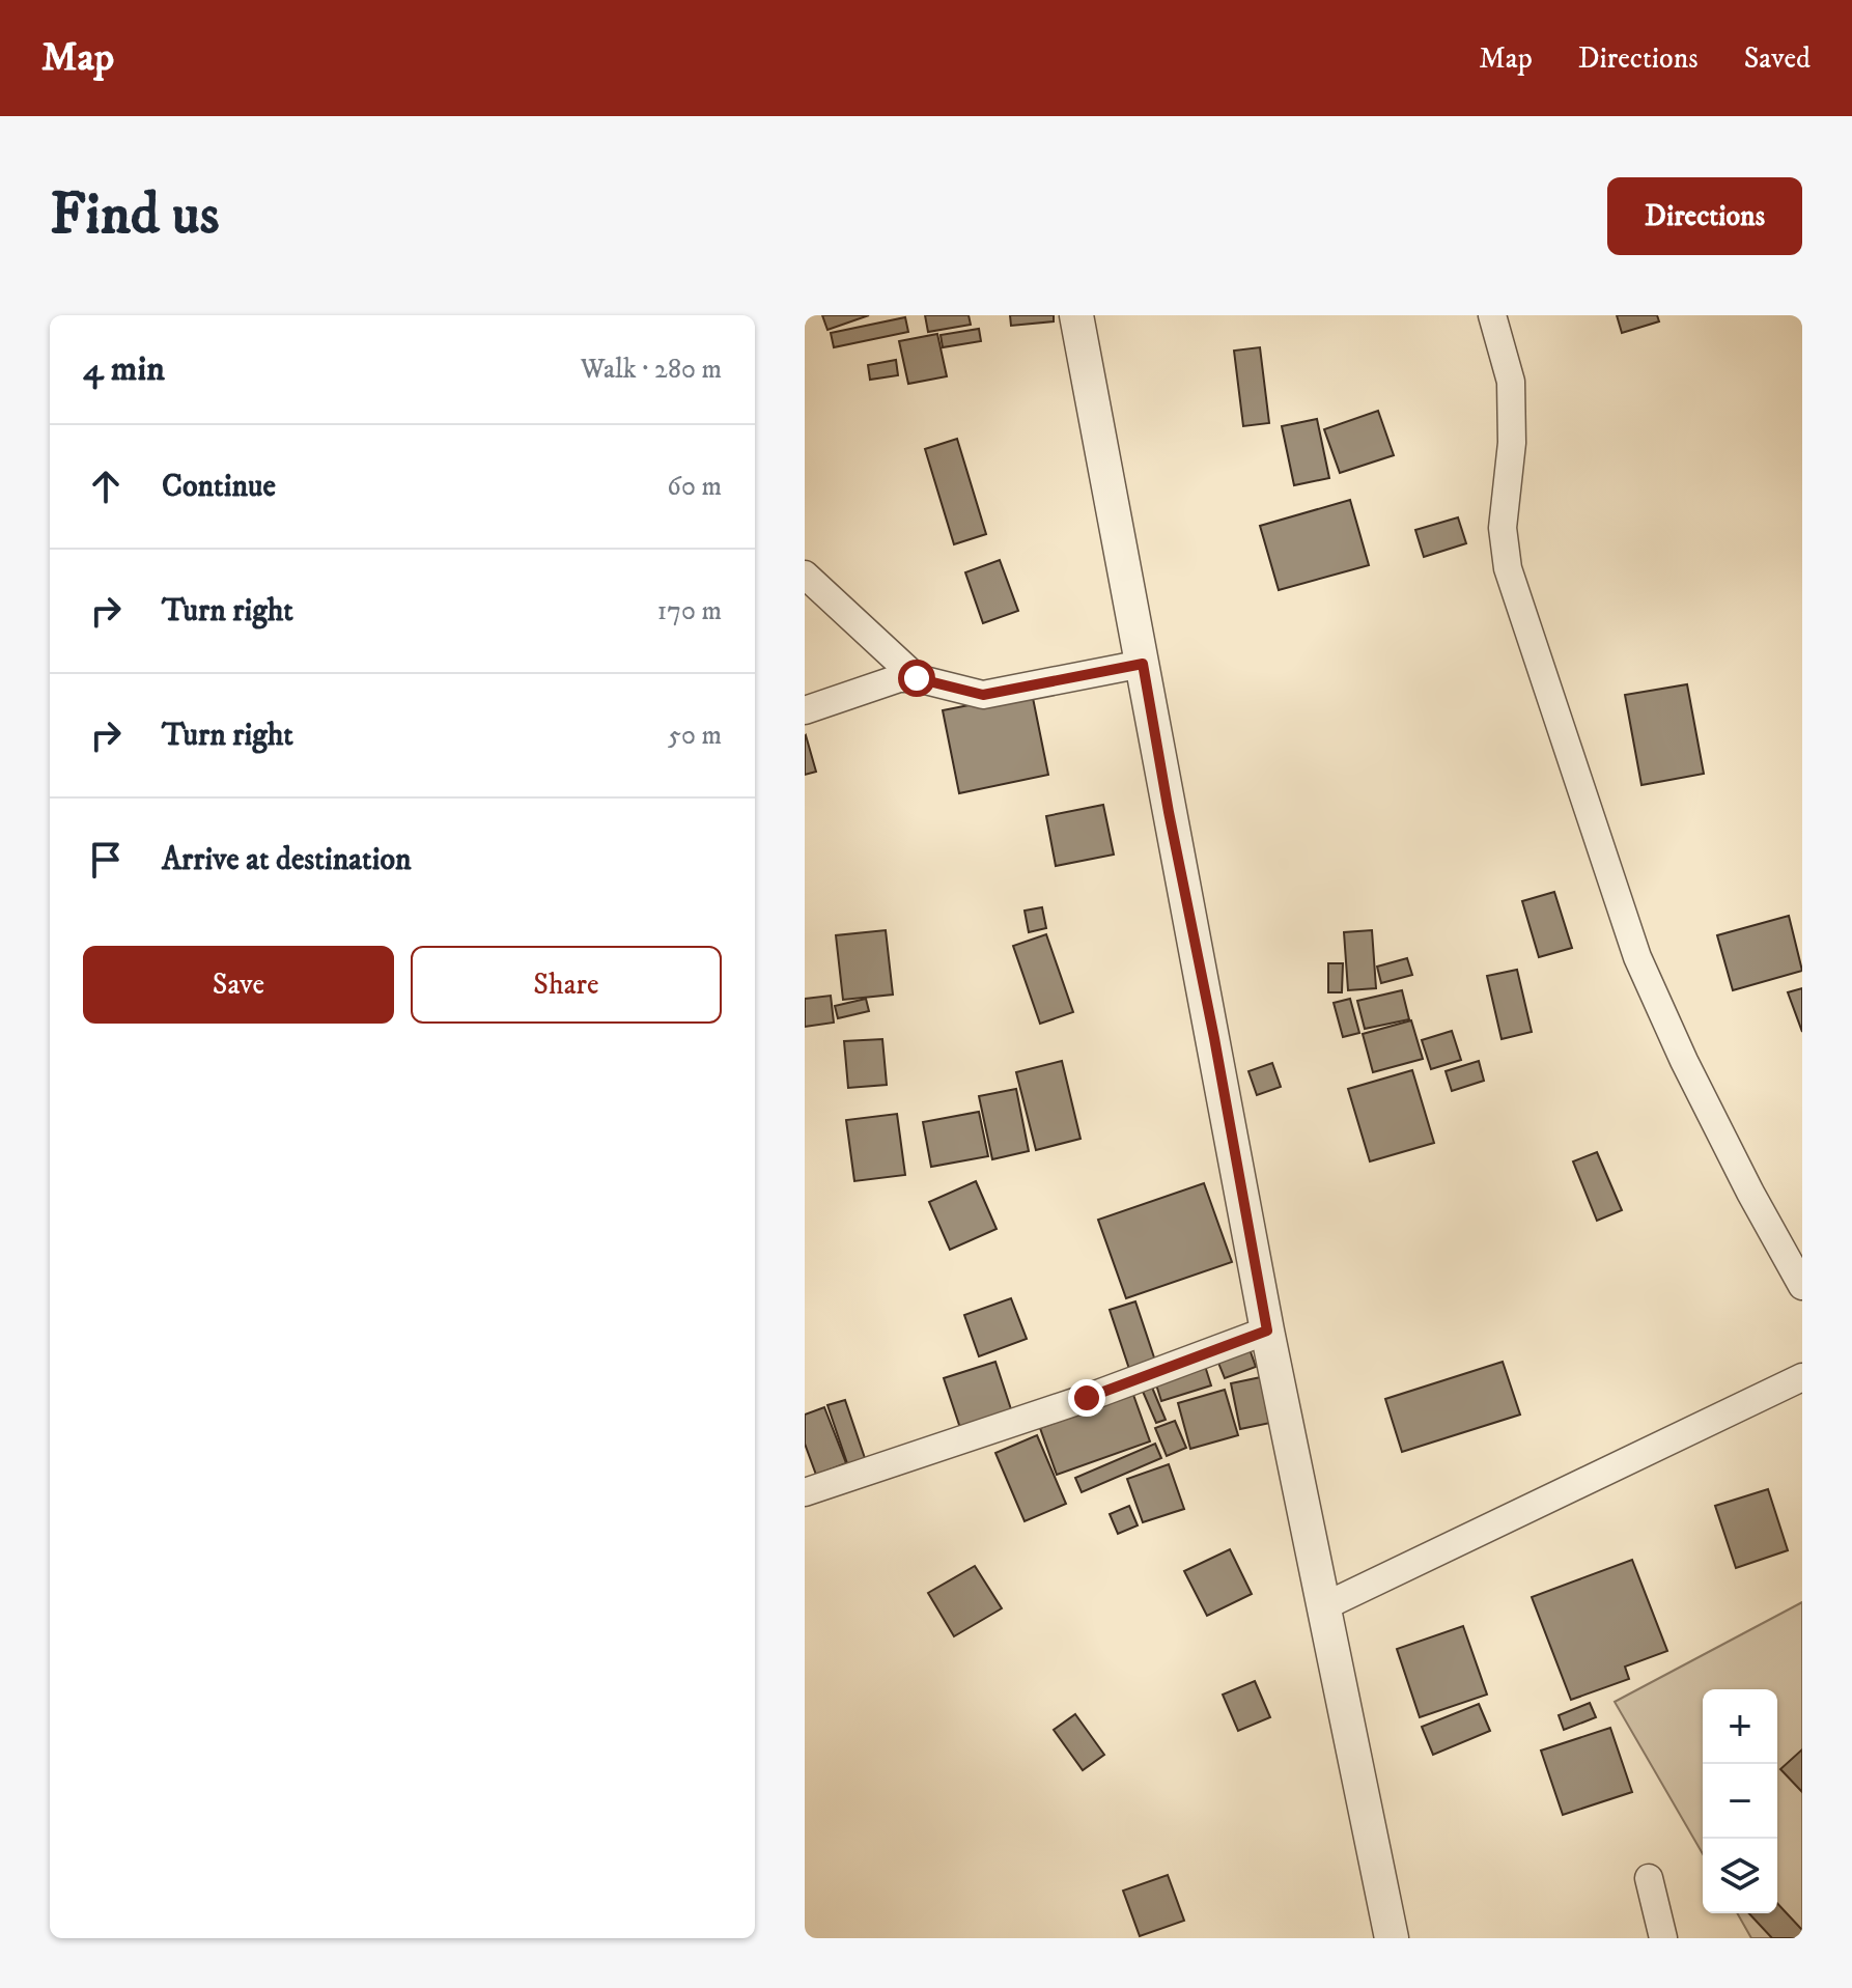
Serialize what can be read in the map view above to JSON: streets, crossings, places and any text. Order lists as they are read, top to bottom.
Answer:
{
  "page": {
    "header": "Map",
    "nav": ["Map", "Directions", "Saved"],
    "buttons": [
      "Directions",
      ["Save", "Share"]
    ],
    "title": "Find us",
    "heading": ["4 min", "Walk · 280 m"],
    "list": [
      ["Continue", "60 m"],
      ["Turn right", "170 m"],
      ["Turn right", "50 m"],
      "Arrive at destination"
    ],
    "map_buttons": ["+", "−"]
  }
}
